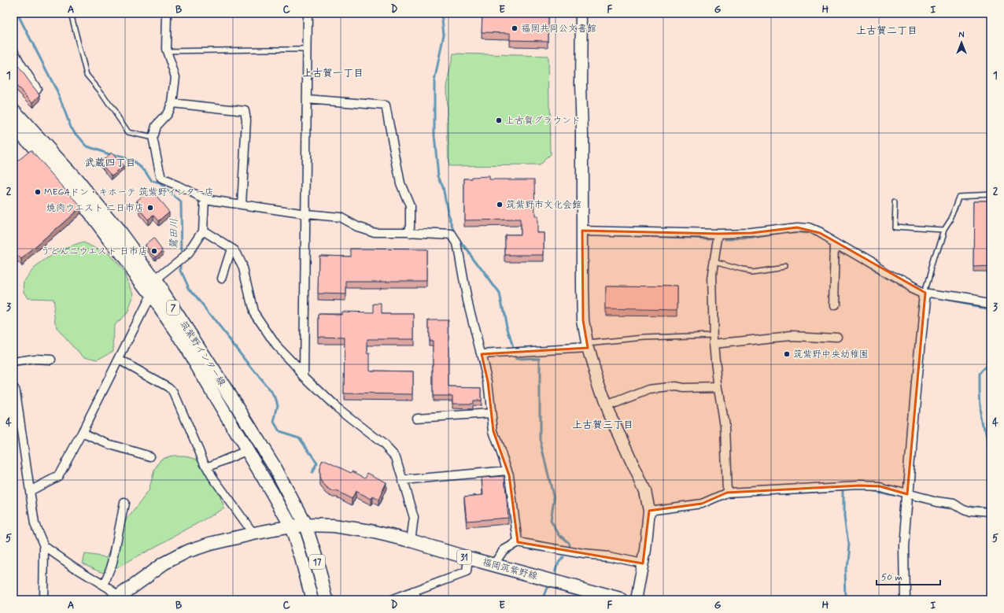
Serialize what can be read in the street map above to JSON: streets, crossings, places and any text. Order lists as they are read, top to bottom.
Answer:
{
  "streets": {
    "main road": [
      "7",
      "筑紫野インター線",
      "31",
      "17",
      "福岡筑紫野線"
    ]
  },
  "crossings": [
    ["筑紫野インター線", "17"],
    ["筑紫野インター線", "福岡筑紫野線"],
    ["17", "福岡筑紫野線"]
  ],
  "districts": [
    "上古賀二丁目",
    "上古賀一丁目",
    "武蔵四丁目",
    "上古賀三丁目"
  ],
  "water": ["鷺田川"],
  "places": [
    "福岡共同公文書館",
    "上古賀グラウンド",
    "MEGAドン・キホーテ 筑紫野インター店",
    "筑紫野市文化会館",
    "焼肉ウエスト 二日市店",
    "うどん二ウエスト 日市店",
    "筑紫野中央幼稚園"
  ],
  "scale_bar": "50 m",
  "north": "top",
  "grid": {
    "columns": [
      "A",
      "B",
      "C",
      "D",
      "E",
      "F",
      "G",
      "H",
      "I"
    ],
    "rows": [
      "1",
      "2",
      "3",
      "4",
      "5"
    ]
  }
}
